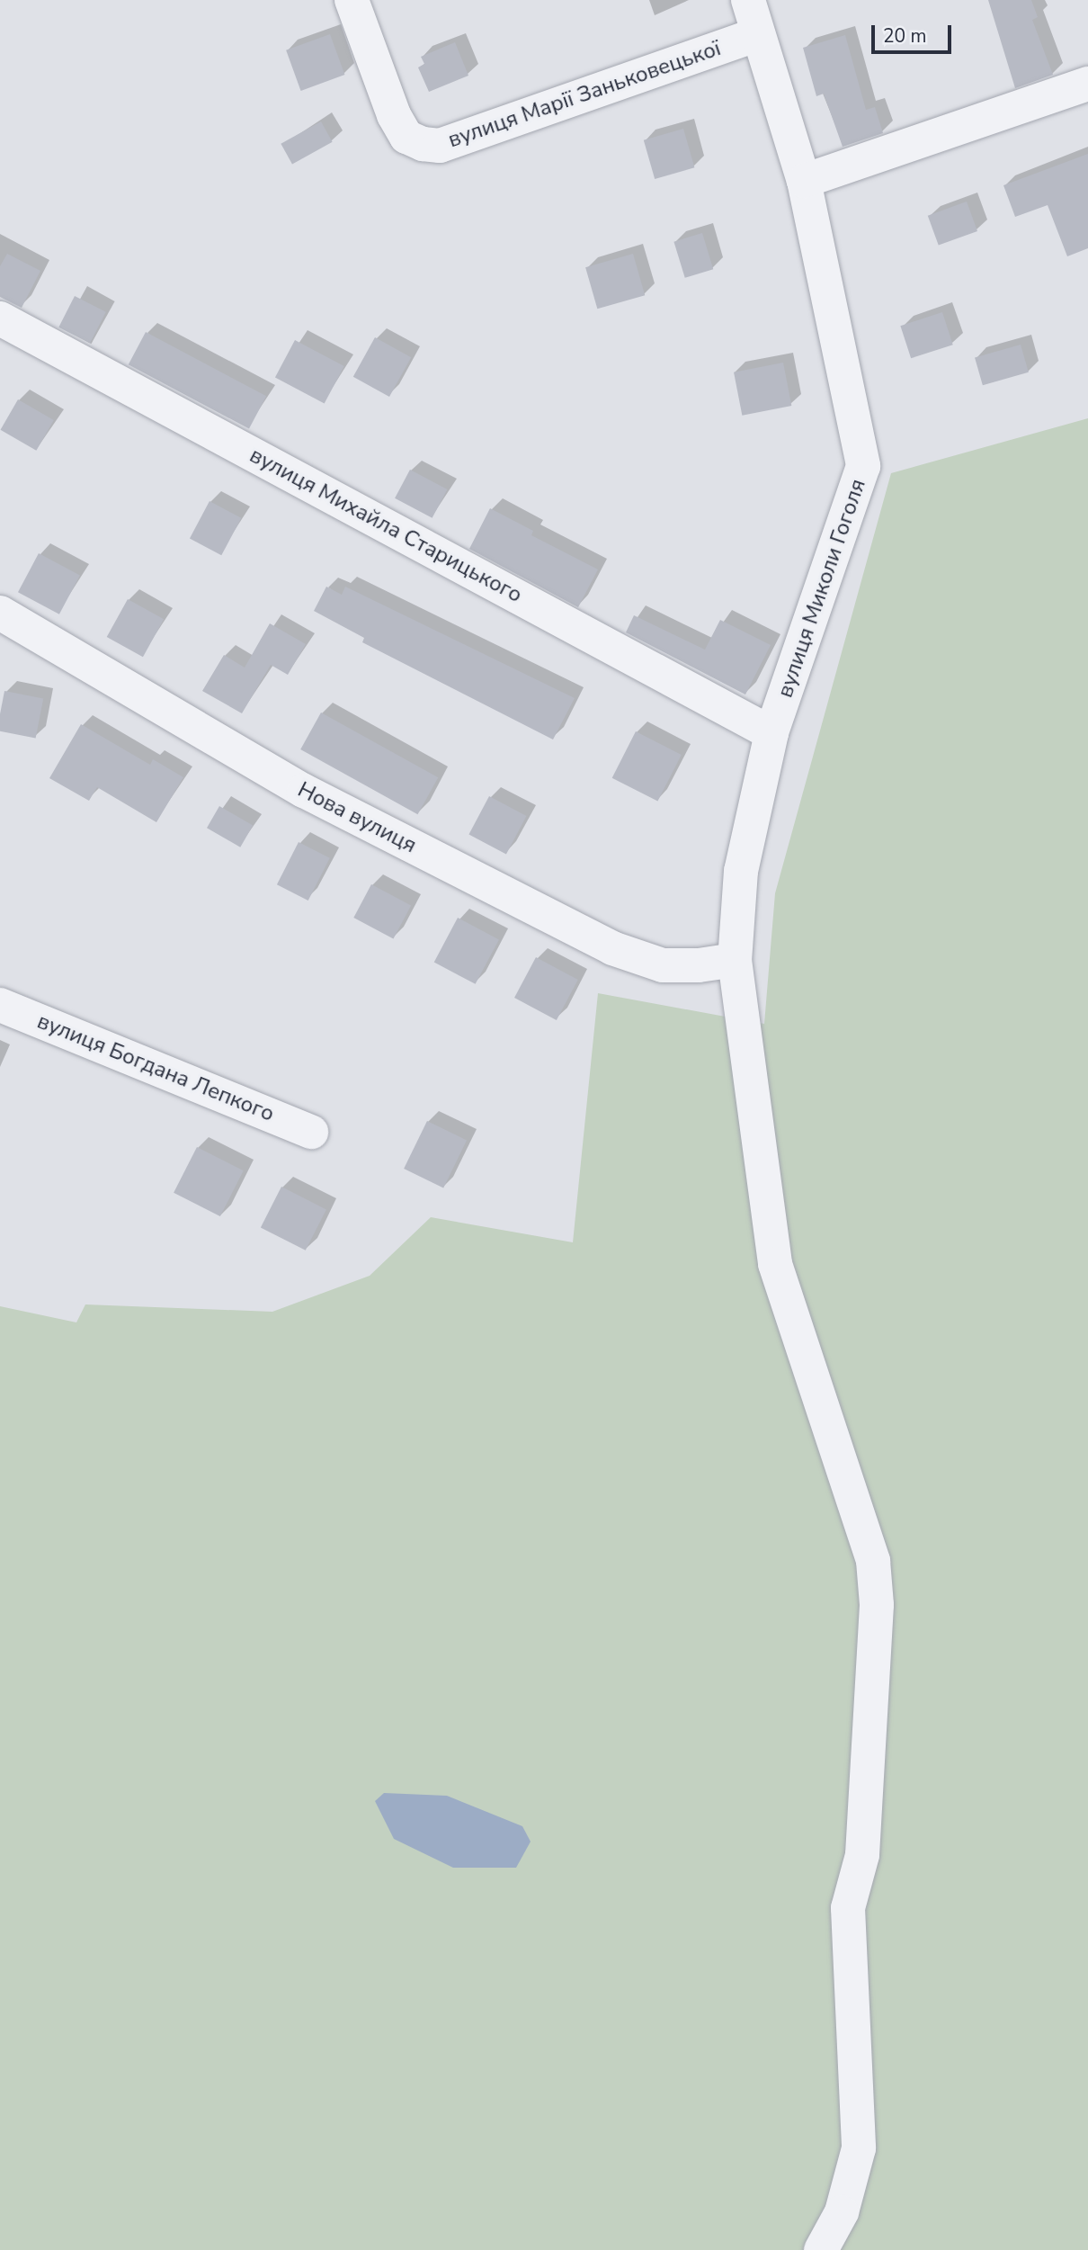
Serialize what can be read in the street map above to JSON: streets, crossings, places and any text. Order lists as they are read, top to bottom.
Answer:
{
  "streets": {
    "street": [
      "вулиця Марії Заньковецької",
      "вулиця Михайла Старицького",
      "вулиця Миколи Гоголя",
      "Нова вулиця",
      "вулиця Богдана Лепкого"
    ]
  },
  "crossings": [
    ["вулиця Марії Заньковецької", "вулиця Миколи Гоголя"],
    ["вулиця Михайла Старицького", "вулиця Миколи Гоголя"],
    ["вулиця Миколи Гоголя", "Нова вулиця"]
  ],
  "scale_bar": "20 m"
}
